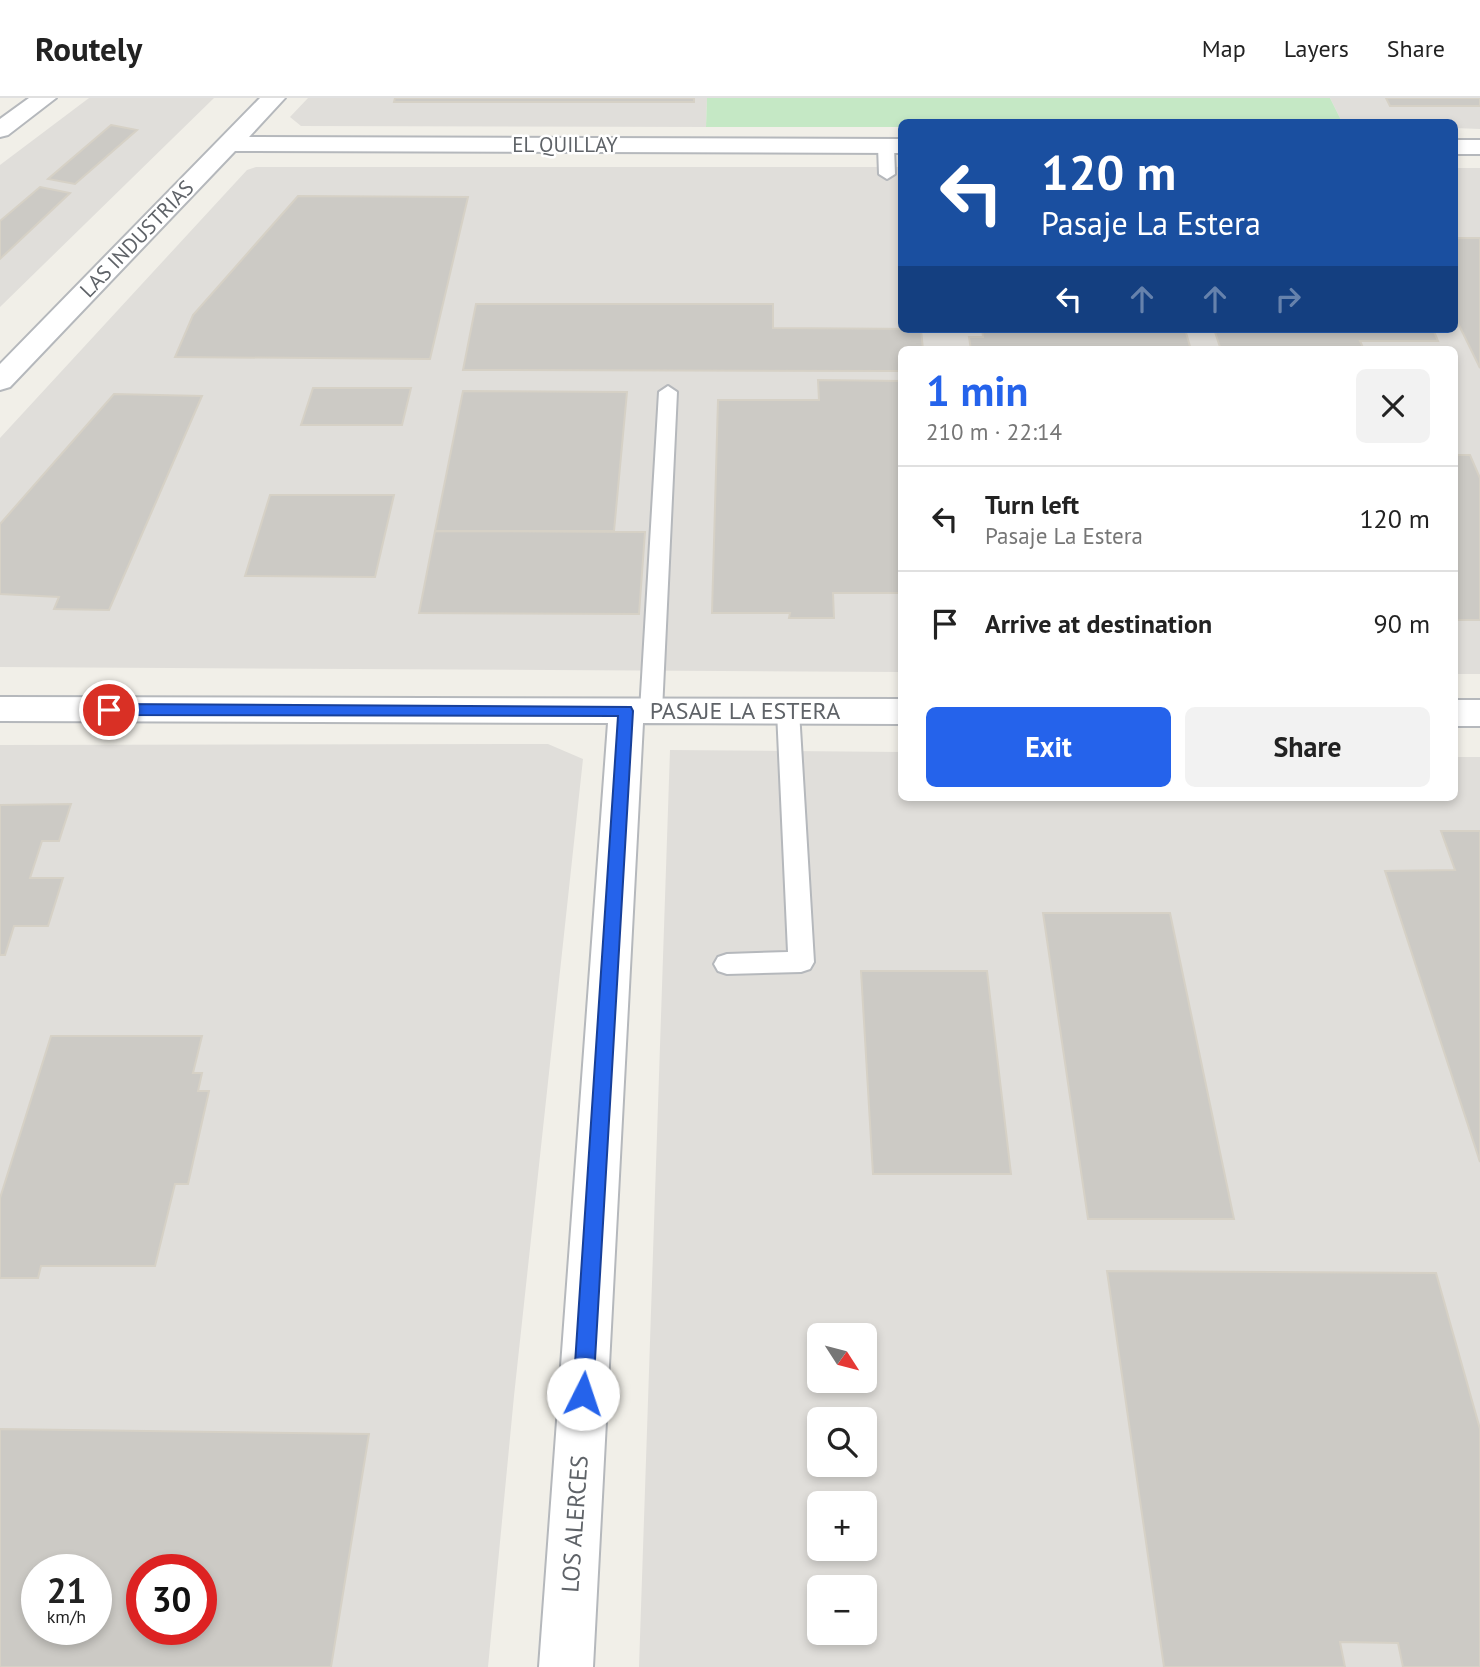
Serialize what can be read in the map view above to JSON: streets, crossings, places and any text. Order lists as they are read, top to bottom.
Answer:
{
  "streets": {
    "street": [
      "EL QUILLAY",
      "LAS INDUSTRIAS",
      "PASAJE LA ESTERA",
      "LOS ALERCES"
    ]
  },
  "crossings": [
    ["EL QUILLAY", "LAS INDUSTRIAS"],
    ["PASAJE LA ESTERA", "LOS ALERCES"]
  ],
  "north": "bottom right",
  "page": {
    "header": "Routely",
    "nav": ["Map", "Layers", "Share"],
    "turn": ["120 m", "Pasaje La Estera"],
    "heading": ["1 min", "210 m · 22:14"],
    "list": [
      {
        "name": "Turn left",
        "note": "Pasaje La Estera",
        "value": "120 m"
      },
      {
        "name": "Arrive at destination",
        "value": "90 m"
      }
    ],
    "buttons": ["Exit", "Share"],
    "map_buttons": ["+", "−"],
    "speed": "21 km/h",
    "limit": "30"
  }
}
